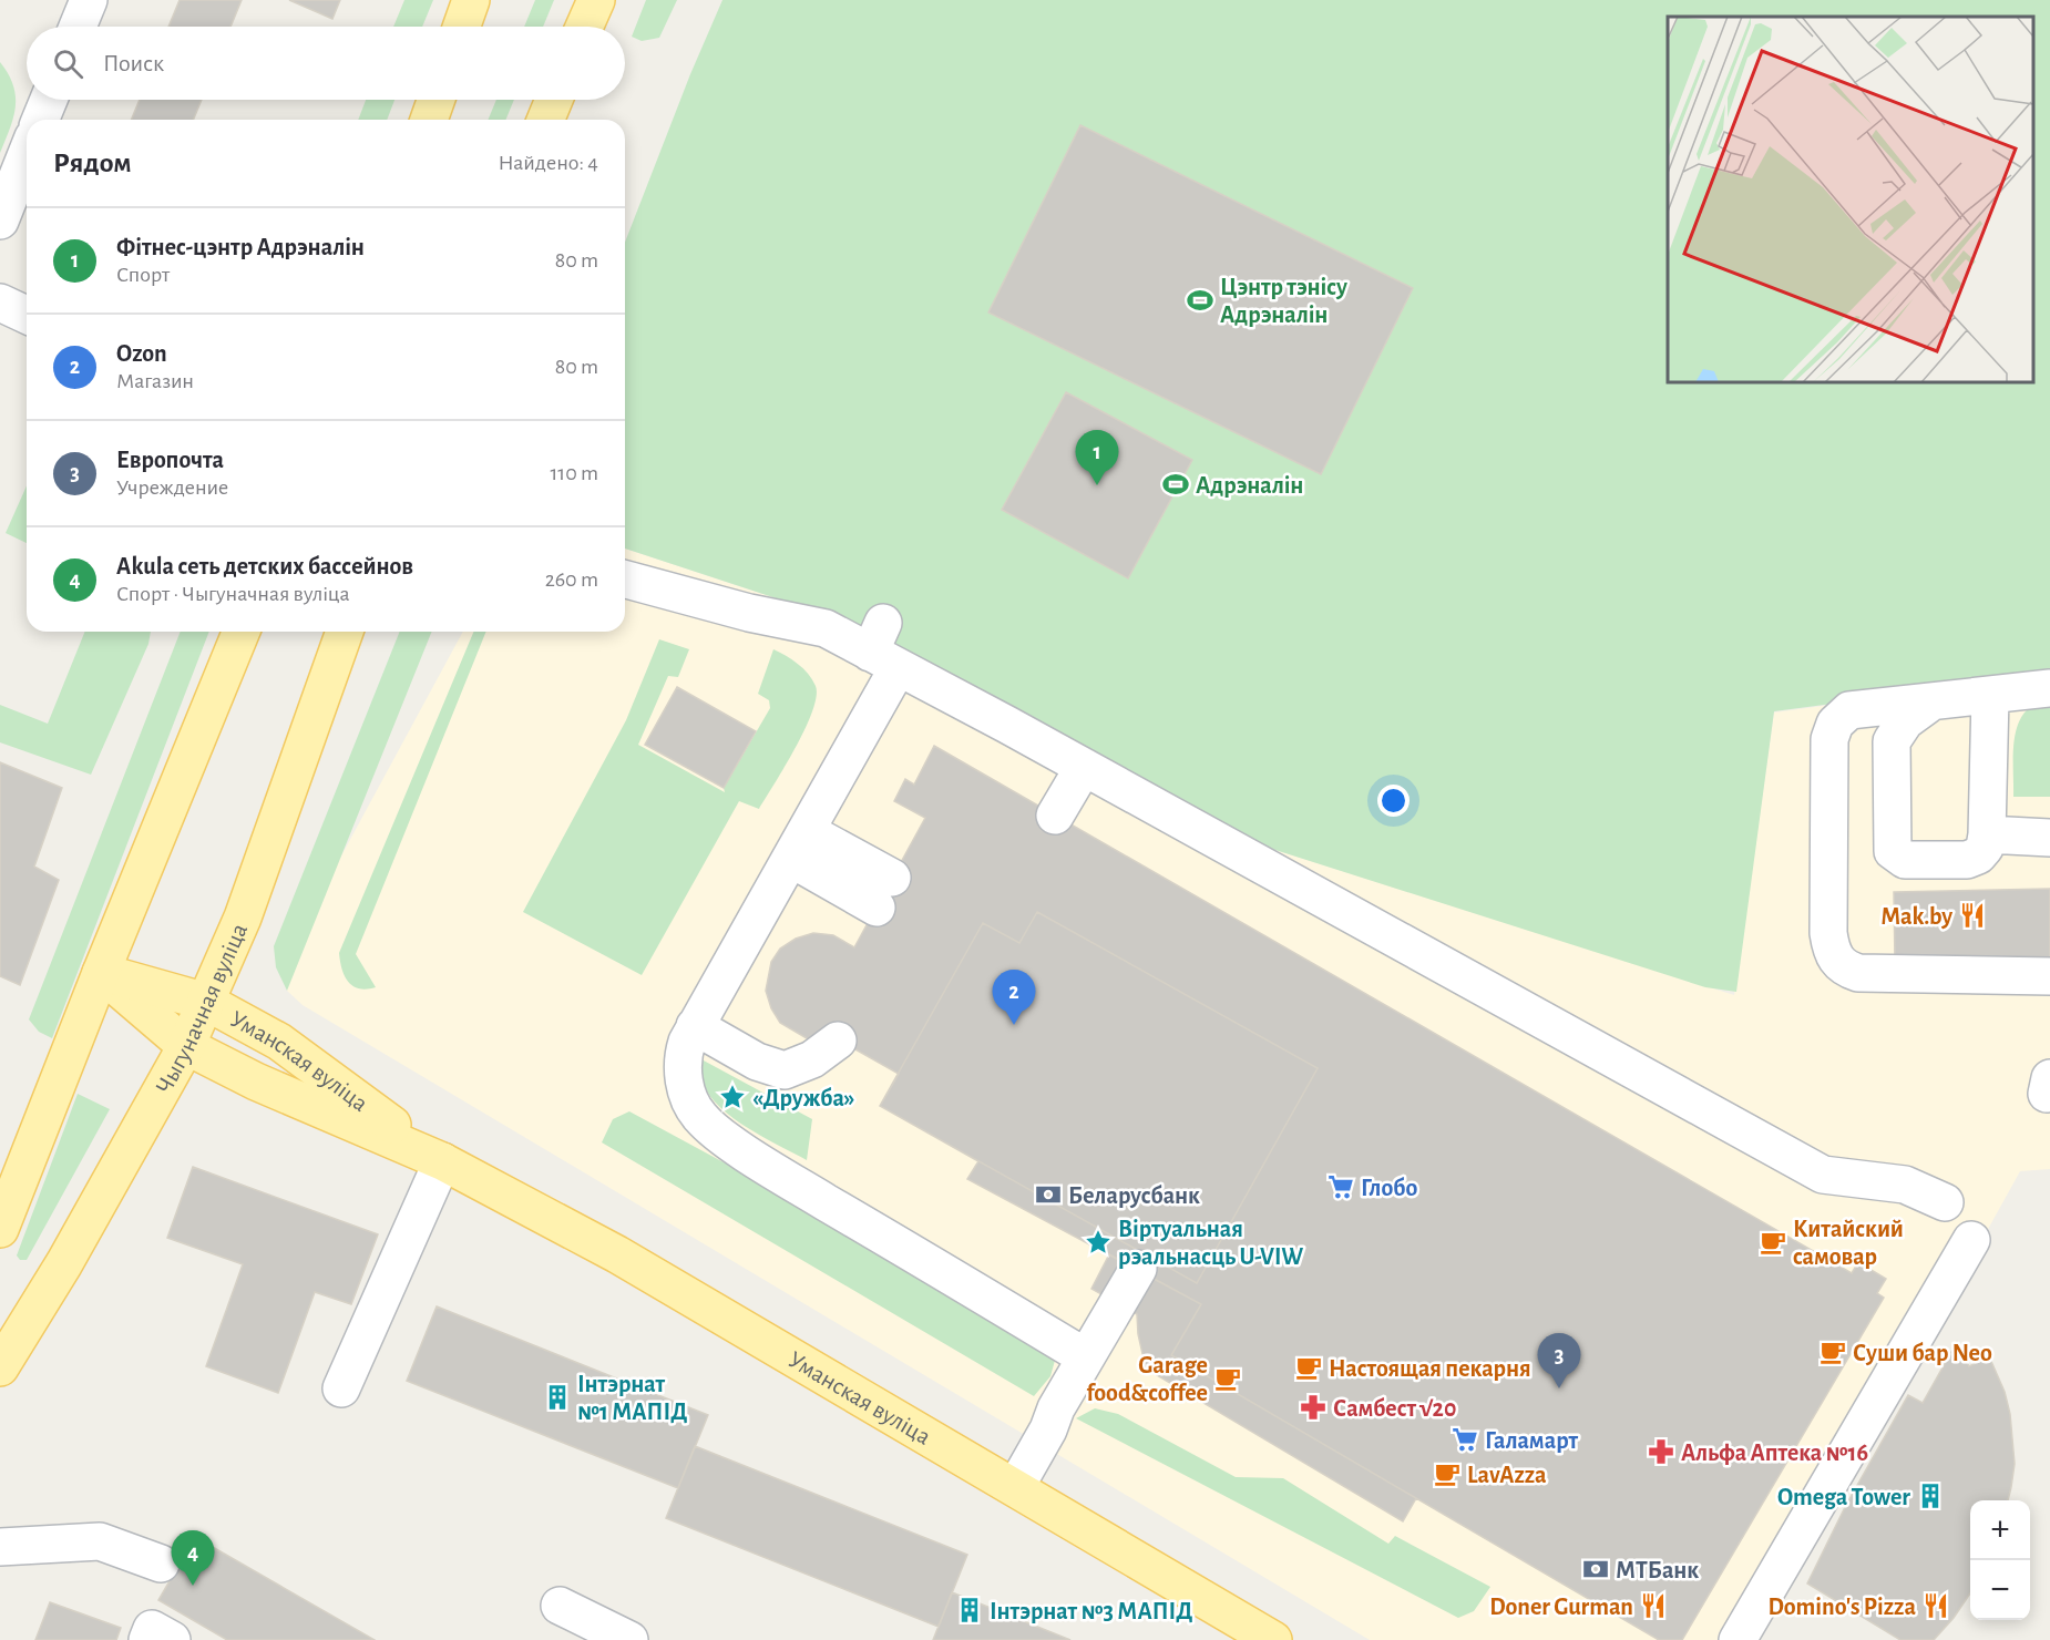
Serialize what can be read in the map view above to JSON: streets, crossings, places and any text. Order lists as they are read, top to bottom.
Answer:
{
  "streets": {
    "main road": ["Чыгуначная вуліца", "Уманская вуліца"]
  },
  "crossings": [
    ["Чыгуначная вуліца", "Уманская вуліца"]
  ],
  "places": {
    "sports": ["Цэнтр тэнісу Адрэналін", "Адрэналін"],
    "restaurant": ["Mak.by", "Doner Gurman", "Domino's Pizza"],
    "place": ["«Дружба»", "Віртуальная рэальнасць U-VIW"],
    "supermarket": ["Глобо", "Галамарт"],
    "bank": ["Беларусбанк", "МТБанк"],
    "cafe": [
      "Китайский самовар",
      "Суши бар Neo",
      "Настоящая пекарня",
      "Garage food&coffee",
      "LavAzza"
    ],
    "building": ["Інтэрнат №1 МАПІД", "Omega Tower", "Інтэрнат №3 МАПІД"],
    "pharmacy": ["Самбест √20", "Альфа Аптека №16"]
  },
  "page": {
    "search": "Поиск",
    "heading": ["Рядом", "Найдено: 4"],
    "list": [
      {
        "mark": "1",
        "name": "Фітнес-цэнтр Адрэналін",
        "note": "Спорт",
        "value": "80 m"
      },
      {
        "mark": "2",
        "name": "Ozon",
        "note": "Магазин",
        "value": "80 m"
      },
      {
        "mark": "3",
        "name": "Европочта",
        "note": "Учреждение",
        "value": "110 m"
      },
      {
        "mark": "4",
        "name": "Akula сеть детских бассейнов",
        "note": "Спорт · Чыгуначная вуліца",
        "value": "260 m"
      }
    ],
    "pins": [
      "1",
      "2",
      "3",
      "4"
    ],
    "map_buttons": ["+", "−"]
  }
}
